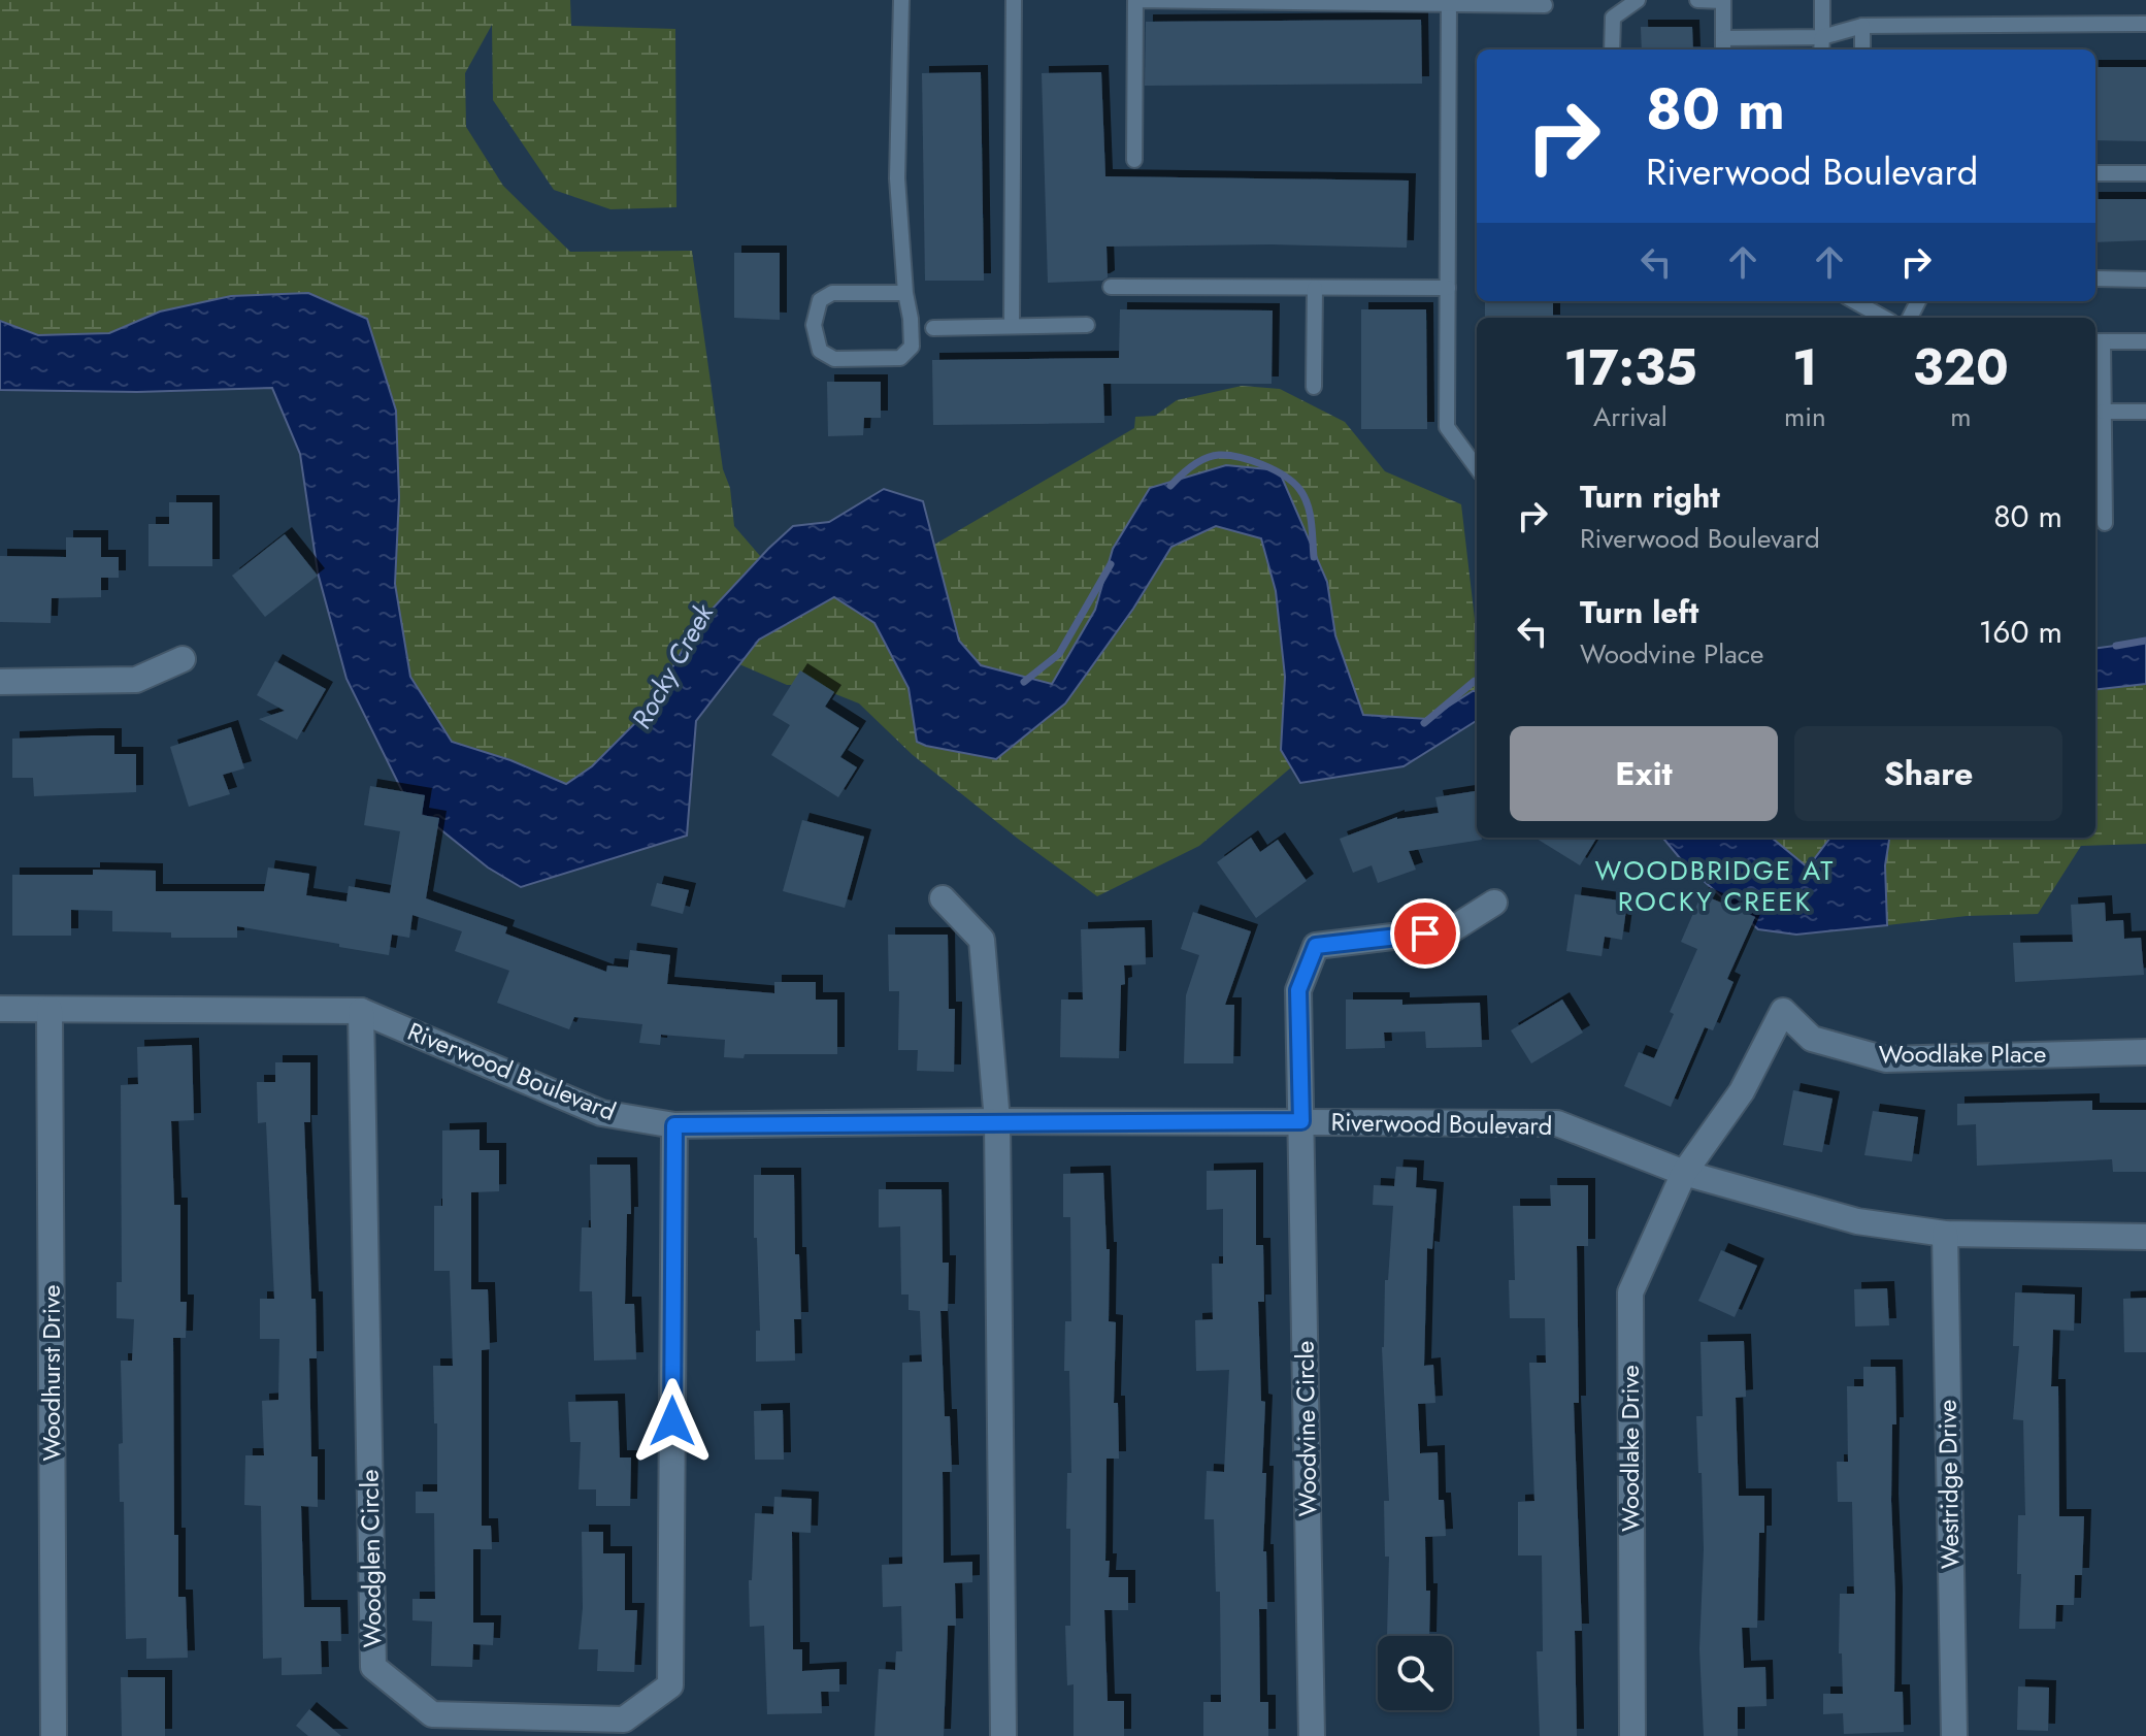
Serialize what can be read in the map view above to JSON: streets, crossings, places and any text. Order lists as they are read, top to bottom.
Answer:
{
  "streets": {
    "street": [
      "Woodlake Place",
      "Riverwood Boulevard",
      "Woodhurst Drive",
      "Woodvine Circle",
      "Woodlake Drive",
      "Westridge Drive",
      "Woodglen Circle"
    ]
  },
  "crossings": [
    ["Woodlake Place", "Riverwood Boulevard"],
    ["Woodlake Place", "Woodlake Drive"],
    ["Riverwood Boulevard", "Woodhurst Drive"],
    ["Riverwood Boulevard", "Woodvine Circle"],
    ["Riverwood Boulevard", "Woodlake Drive"],
    ["Riverwood Boulevard", "Westridge Drive"],
    ["Riverwood Boulevard", "Woodglen Circle"]
  ],
  "districts": ["WOODBRIDGE AT ROCKY CREEK"],
  "water": ["Rocky Creek"],
  "page": {
    "turn": ["80 m", "Riverwood Boulevard"],
    "eta": [
      "17:35",
      "Arrival",
      "1",
      "min",
      "320",
      "m"
    ],
    "list": [
      {
        "name": "Turn right",
        "note": "Riverwood Boulevard",
        "value": "80 m"
      },
      {
        "name": "Turn left",
        "note": "Woodvine Place",
        "value": "160 m"
      }
    ],
    "buttons": ["Exit", "Share"]
  }
}
